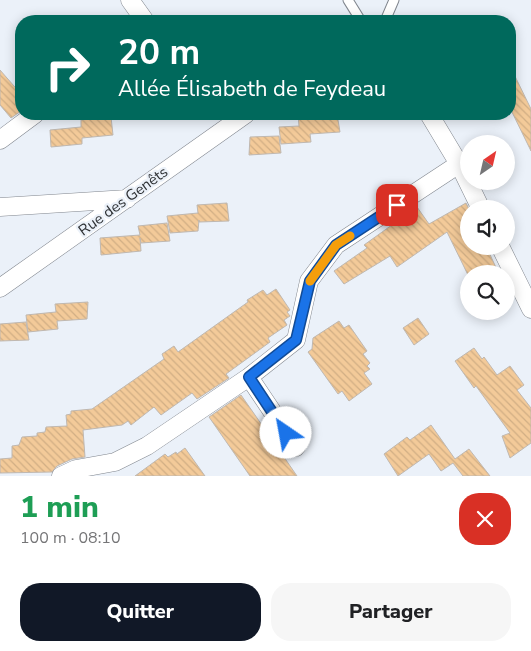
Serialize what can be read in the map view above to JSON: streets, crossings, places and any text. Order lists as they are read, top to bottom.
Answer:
{
  "streets": {
    "street": ["Rue des Genêts"]
  },
  "north": "top right",
  "page": {
    "turn": ["20 m", "Allée Élisabeth de Feydeau"],
    "heading": ["1 min", "100 m · 08:10"],
    "buttons": ["Quitter", "Partager"]
  }
}
